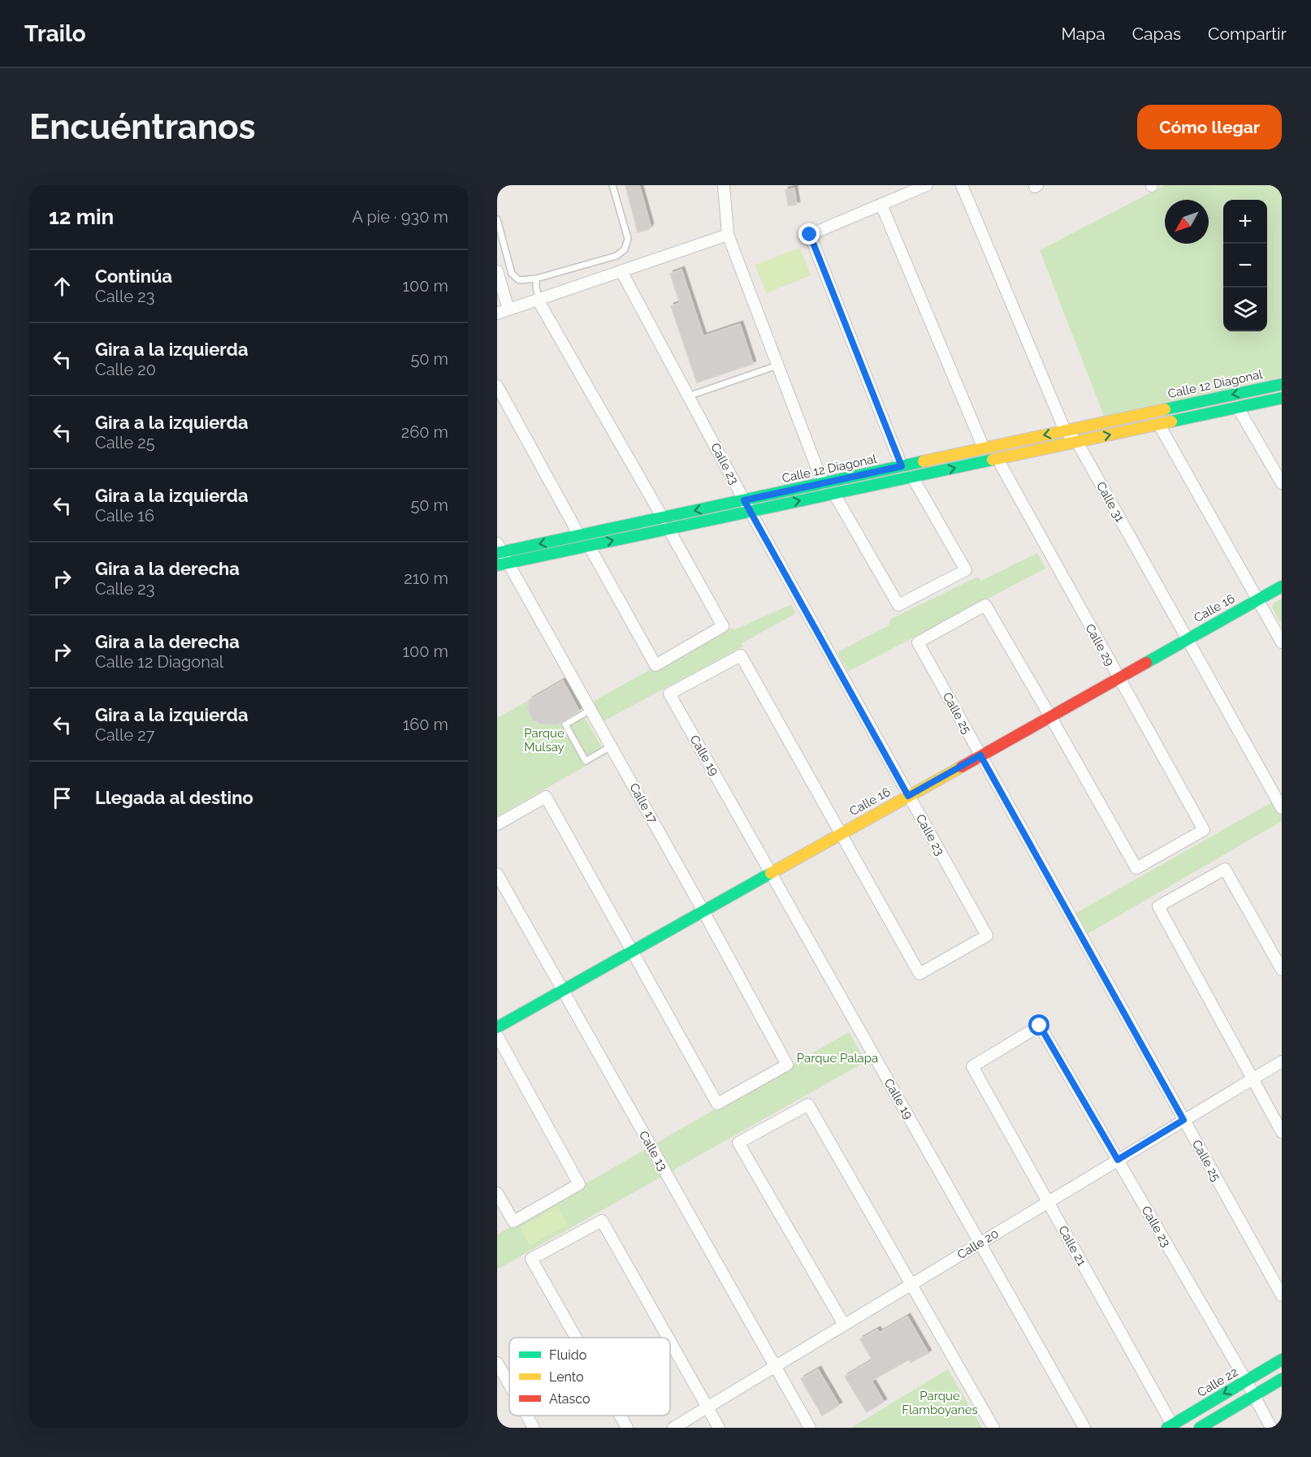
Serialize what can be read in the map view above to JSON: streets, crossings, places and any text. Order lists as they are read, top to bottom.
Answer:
{
  "streets": {
    "street": [
      "Calle 12 Diagonal",
      "Calle 23",
      "Calle 31",
      "Calle 16",
      "Calle 29",
      "Calle 25",
      "Calle 19",
      "Calle 17",
      "Calle 13",
      "Calle 20",
      "Calle 21",
      "Calle 22"
    ]
  },
  "crossings": [
    ["Calle 12 Diagonal", "Calle 23"],
    ["Calle 12 Diagonal", "Calle 31"],
    ["Calle 12 Diagonal", "Calle 29"],
    ["Calle 12 Diagonal", "Calle 17"],
    ["Calle 23", "Calle 16"],
    ["Calle 23", "Calle 19"],
    ["Calle 23", "Calle 20"],
    ["Calle 23", "Calle 21"],
    ["Calle 23", "Calle 22"],
    ["Calle 31", "Calle 16"],
    ["Calle 16", "Calle 29"],
    ["Calle 16", "Calle 25"],
    ["Calle 16", "Calle 19"],
    ["Calle 16", "Calle 17"],
    ["Calle 16", "Calle 13"],
    ["Calle 29", "Calle 25"],
    ["Calle 25", "Calle 20"],
    ["Calle 19", "Calle 20"],
    ["Calle 13", "Calle 20"],
    ["Calle 20", "Calle 21"],
    ["Calle 21", "Calle 22"]
  ],
  "parks": ["Parque Mulsay", "Parque Palapa", "Parque Flamboyanes"],
  "legend": ["Fluido", "Lento", "Atasco"],
  "north": "bottom left",
  "page": {
    "header": "Trailo",
    "nav": ["Mapa", "Capas", "Compartir"],
    "buttons": "Cómo llegar",
    "title": "Encuéntranos",
    "heading": ["12 min", "A pie · 930 m"],
    "map_buttons": ["+", "−"],
    "list": [
      ["Continúa", "Calle 23", "100 m"],
      ["Gira a la izquierda", "Calle 20", "50 m"],
      ["Gira a la izquierda", "Calle 25", "260 m"],
      ["Gira a la izquierda", "Calle 16", "50 m"],
      ["Gira a la derecha", "Calle 23", "210 m"],
      ["Gira a la derecha", "Calle 12 Diagonal", "100 m"],
      ["Gira a la izquierda", "Calle 27", "160 m"],
      "Llegada al destino"
    ]
  }
}
